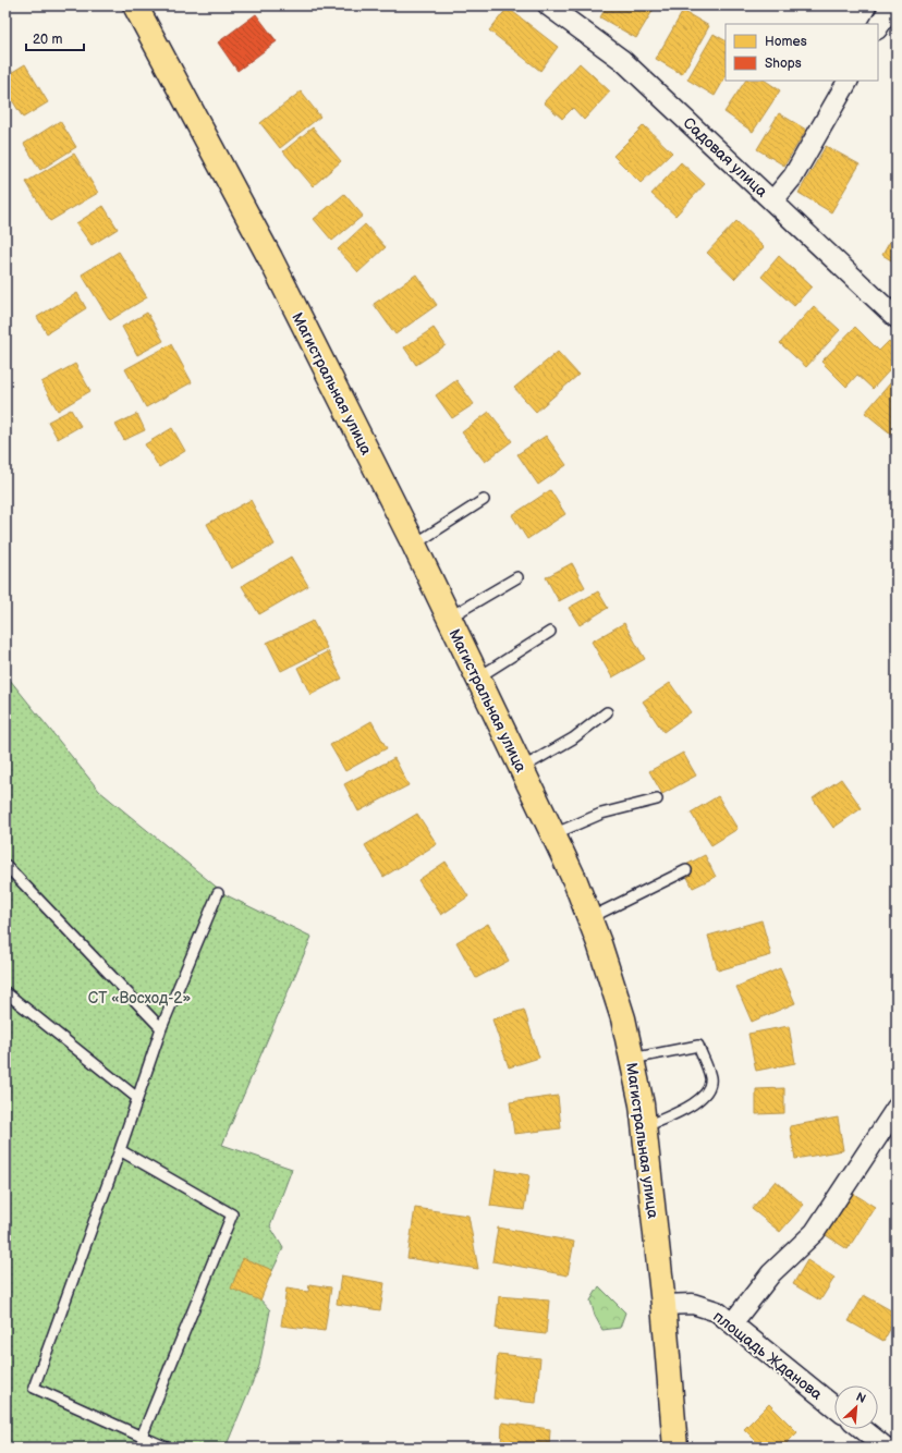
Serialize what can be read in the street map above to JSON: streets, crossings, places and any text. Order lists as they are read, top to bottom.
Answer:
{
  "streets": {
    "main road": ["Магистральная улица"],
    "street": ["Садовая улица", "площадь Жданова"]
  },
  "crossings": [
    ["Магистральная улица", "площадь Жданова"]
  ],
  "parks": ["СТ «Восход-2»"],
  "legend": ["Homes", "Shops"],
  "scale_bar": "20 m",
  "north": "top right"
}
